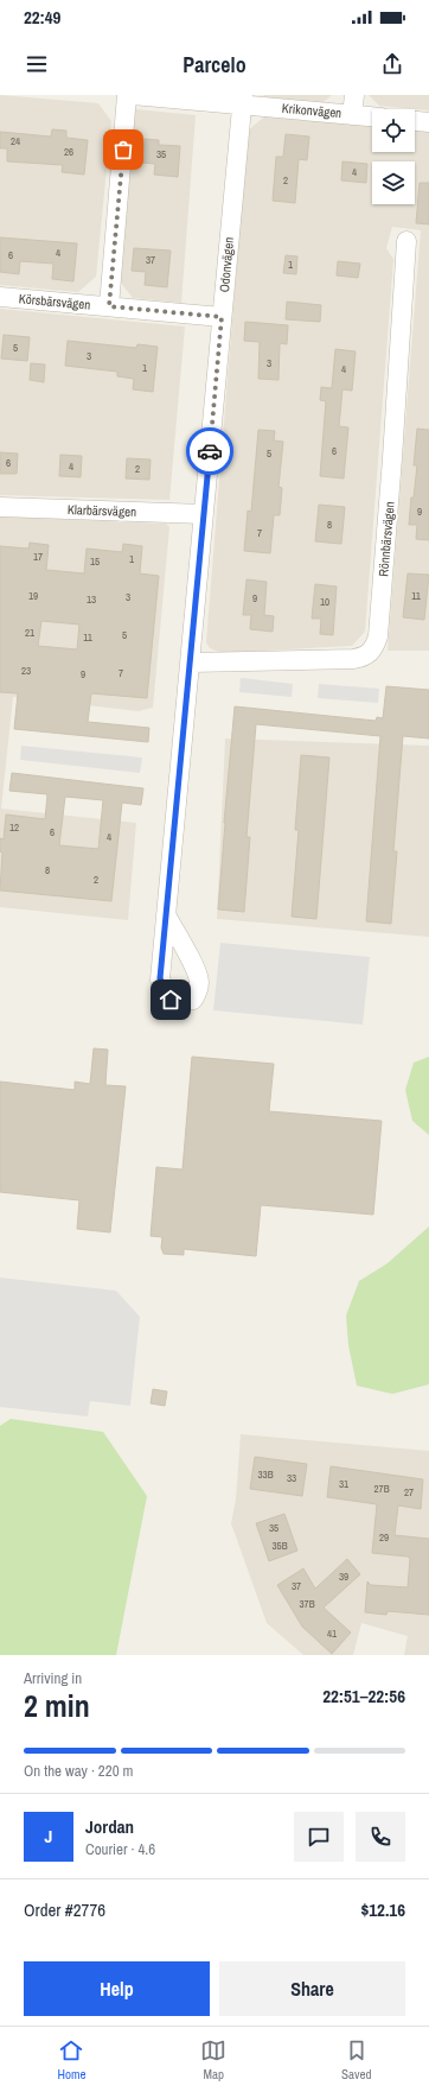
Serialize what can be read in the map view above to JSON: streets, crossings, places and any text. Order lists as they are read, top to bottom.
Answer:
{
  "streets": {
    "street": [
      "Krikonvägen",
      "Odonvägen",
      "Körsbärsvägen",
      "Klarbärsvägen",
      "Rönnbärsvägen"
    ]
  },
  "crossings": [
    ["Krikonvägen", "Odonvägen"],
    ["Odonvägen", "Körsbärsvägen"],
    ["Odonvägen", "Klarbärsvägen"],
    ["Odonvägen", "Rönnbärsvägen"]
  ],
  "house_numbers": [
    "24",
    "26",
    "35",
    "4",
    "2",
    "4",
    "6",
    "37",
    "1",
    "5",
    "3",
    "3",
    "1",
    "4",
    "6",
    "5",
    "6",
    "4",
    "2",
    "9",
    "8",
    "7",
    "17",
    "1",
    "15",
    "19",
    "11",
    "3",
    "9",
    "13",
    "10",
    "21",
    "5",
    "11",
    "23",
    "7",
    "9",
    "12",
    "6",
    "4",
    "8",
    "2",
    "33B",
    "33",
    "31",
    "27B",
    "27",
    "35",
    "29",
    "35B",
    "39",
    "37",
    "37B",
    "41"
  ],
  "page": {
    "status": "22:49",
    "header": "Parcelo",
    "heading": ["2 min", "Arriving in", "22:51–22:56"],
    "panel": [
      "Jordan",
      "Courier · 4.6",
      "Order #2776",
      "$12.16"
    ],
    "bar": "On the way · 220 m",
    "round": "J",
    "buttons": ["Help", "Share"],
    "tabs": ["Home", "Map", "Saved"]
  }
}
